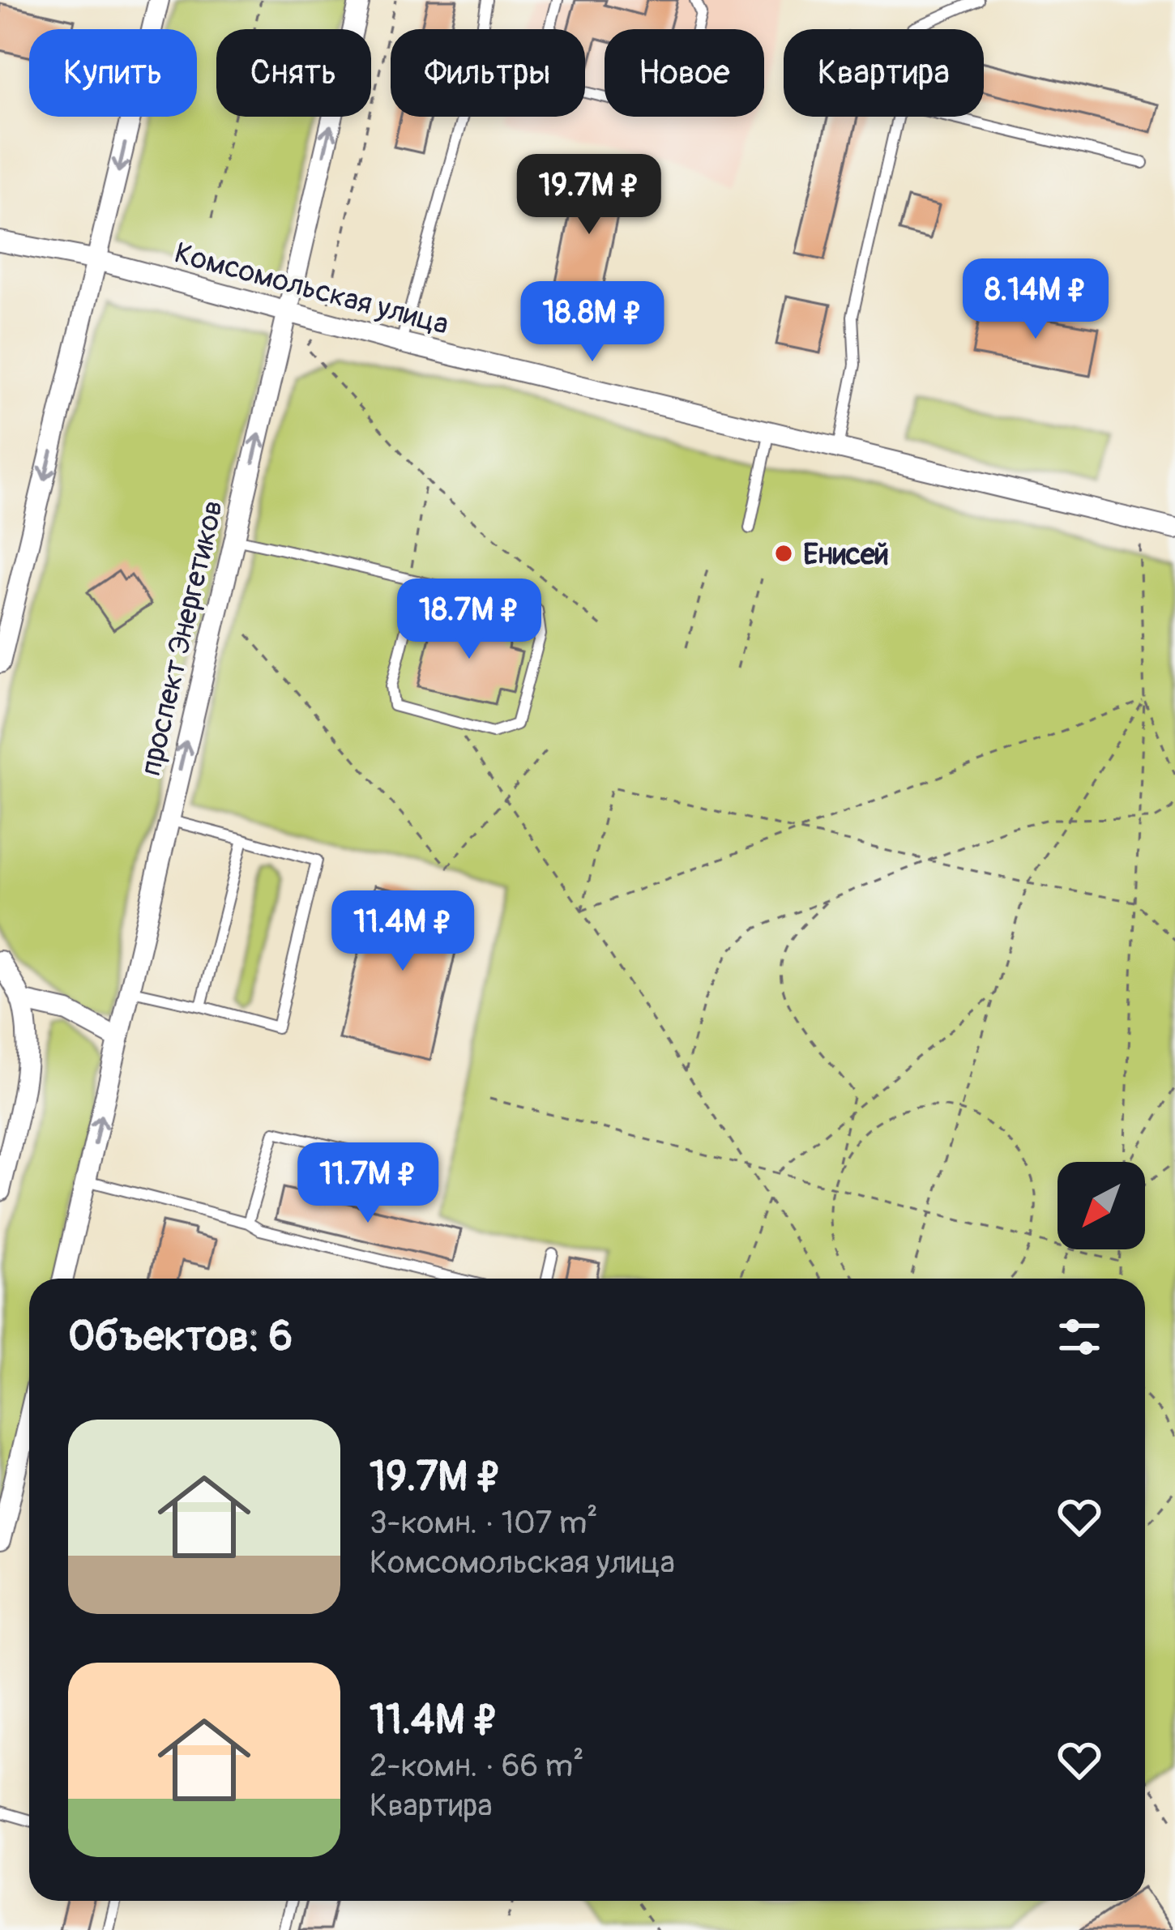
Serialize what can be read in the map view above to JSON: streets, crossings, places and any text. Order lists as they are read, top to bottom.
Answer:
{
  "streets": {
    "street": ["Комсомольская улица", "проспект Энергетиков"]
  },
  "crossings": [
    ["Комсомольская улица", "проспект Энергетиков"]
  ],
  "one_way": ["проспект Энергетиков"],
  "places": ["Енисей"],
  "north": "bottom left",
  "page": {
    "chip": [
      "Купить",
      "Снять",
      "Фильтры",
      "Новое",
      "Квартира"
    ],
    "price": [
      "19.7M ₽",
      "8.14M ₽",
      "18.8M ₽",
      "18.7M ₽",
      "11.4M ₽",
      "11.7M ₽"
    ],
    "heading": "Объектов: 6",
    "list": [
      {
        "name": "19.7M ₽",
        "note": "3-комн. · 107 m² · Комсомольская улица"
      },
      {
        "name": "11.4M ₽",
        "note": "2-комн. · 66 m² · Квартира"
      }
    ]
  }
}
